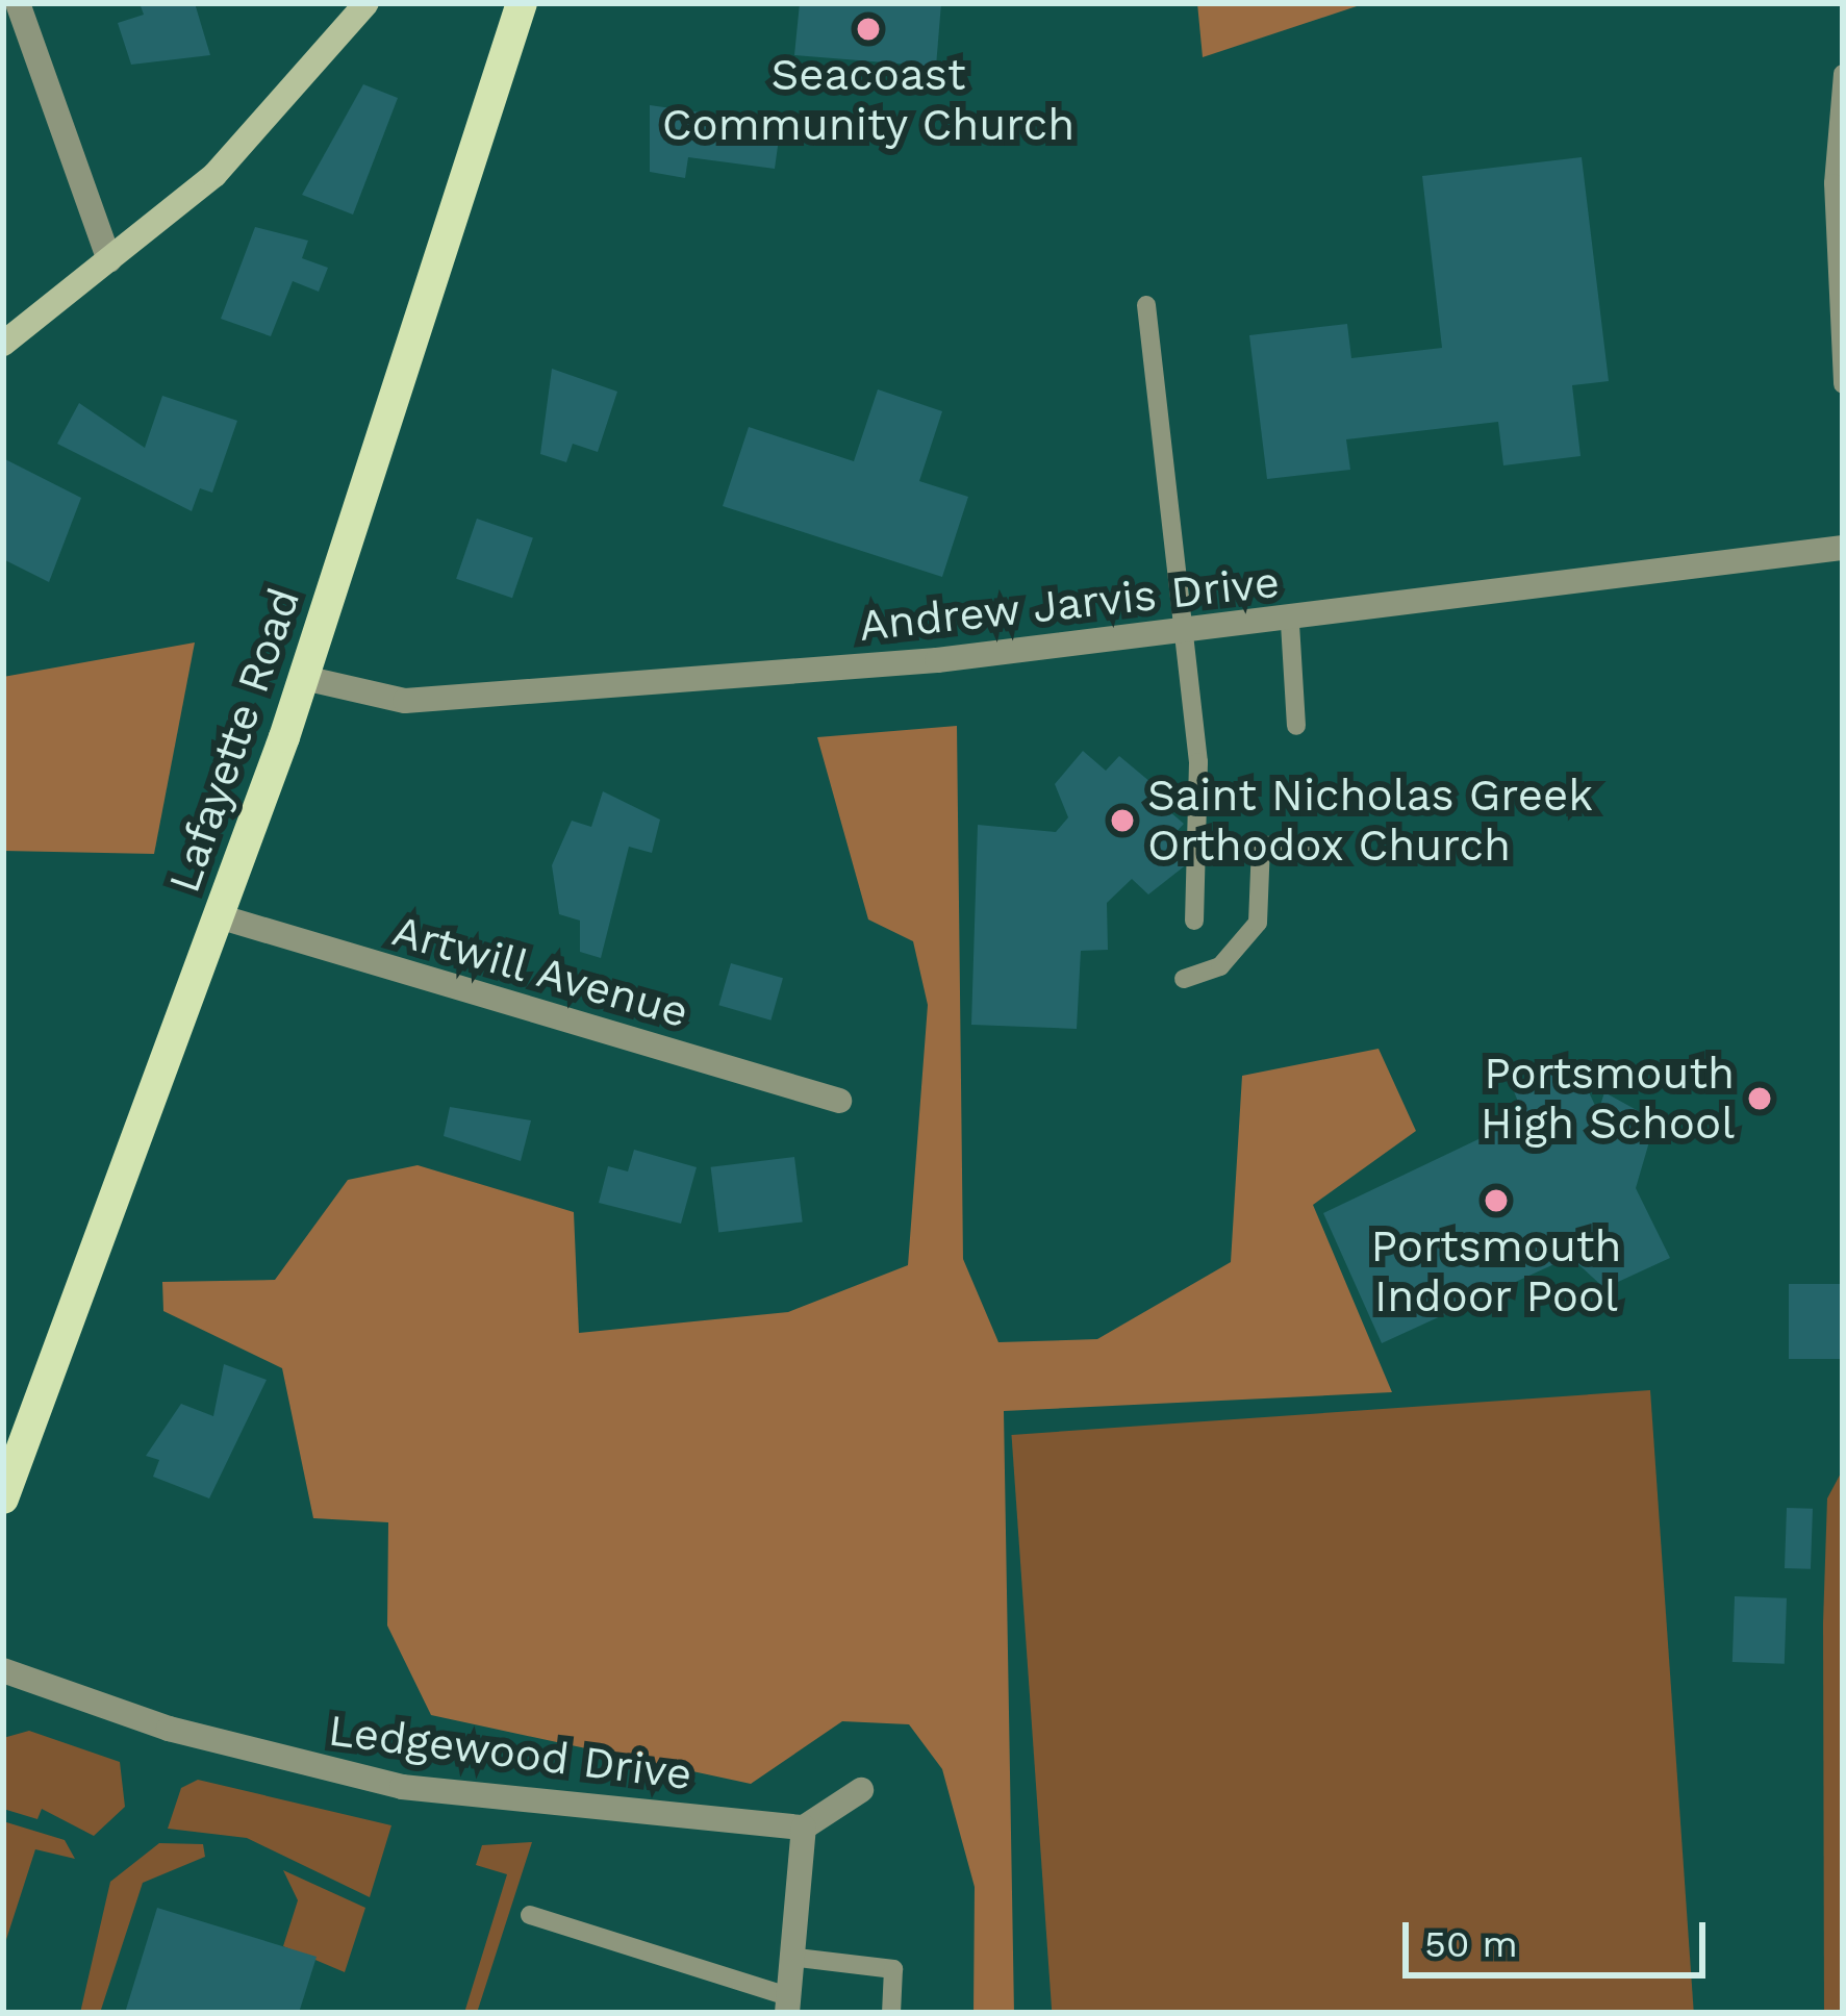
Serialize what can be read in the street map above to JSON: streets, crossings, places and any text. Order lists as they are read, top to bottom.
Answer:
{
  "streets": {
    "main road": ["Lafayette Road"],
    "street": ["Andrew Jarvis Drive", "Artwill Avenue", "Ledgewood Drive"]
  },
  "crossings": [
    ["Andrew Jarvis Drive", "Lafayette Road"],
    ["Lafayette Road", "Artwill Avenue"]
  ],
  "places": [
    "Seacoast Community Church",
    "Saint Nicholas Greek Orthodox Church",
    "Portsmouth High School",
    "Portsmouth Indoor Pool"
  ],
  "scale_bar": "50 m"
}
